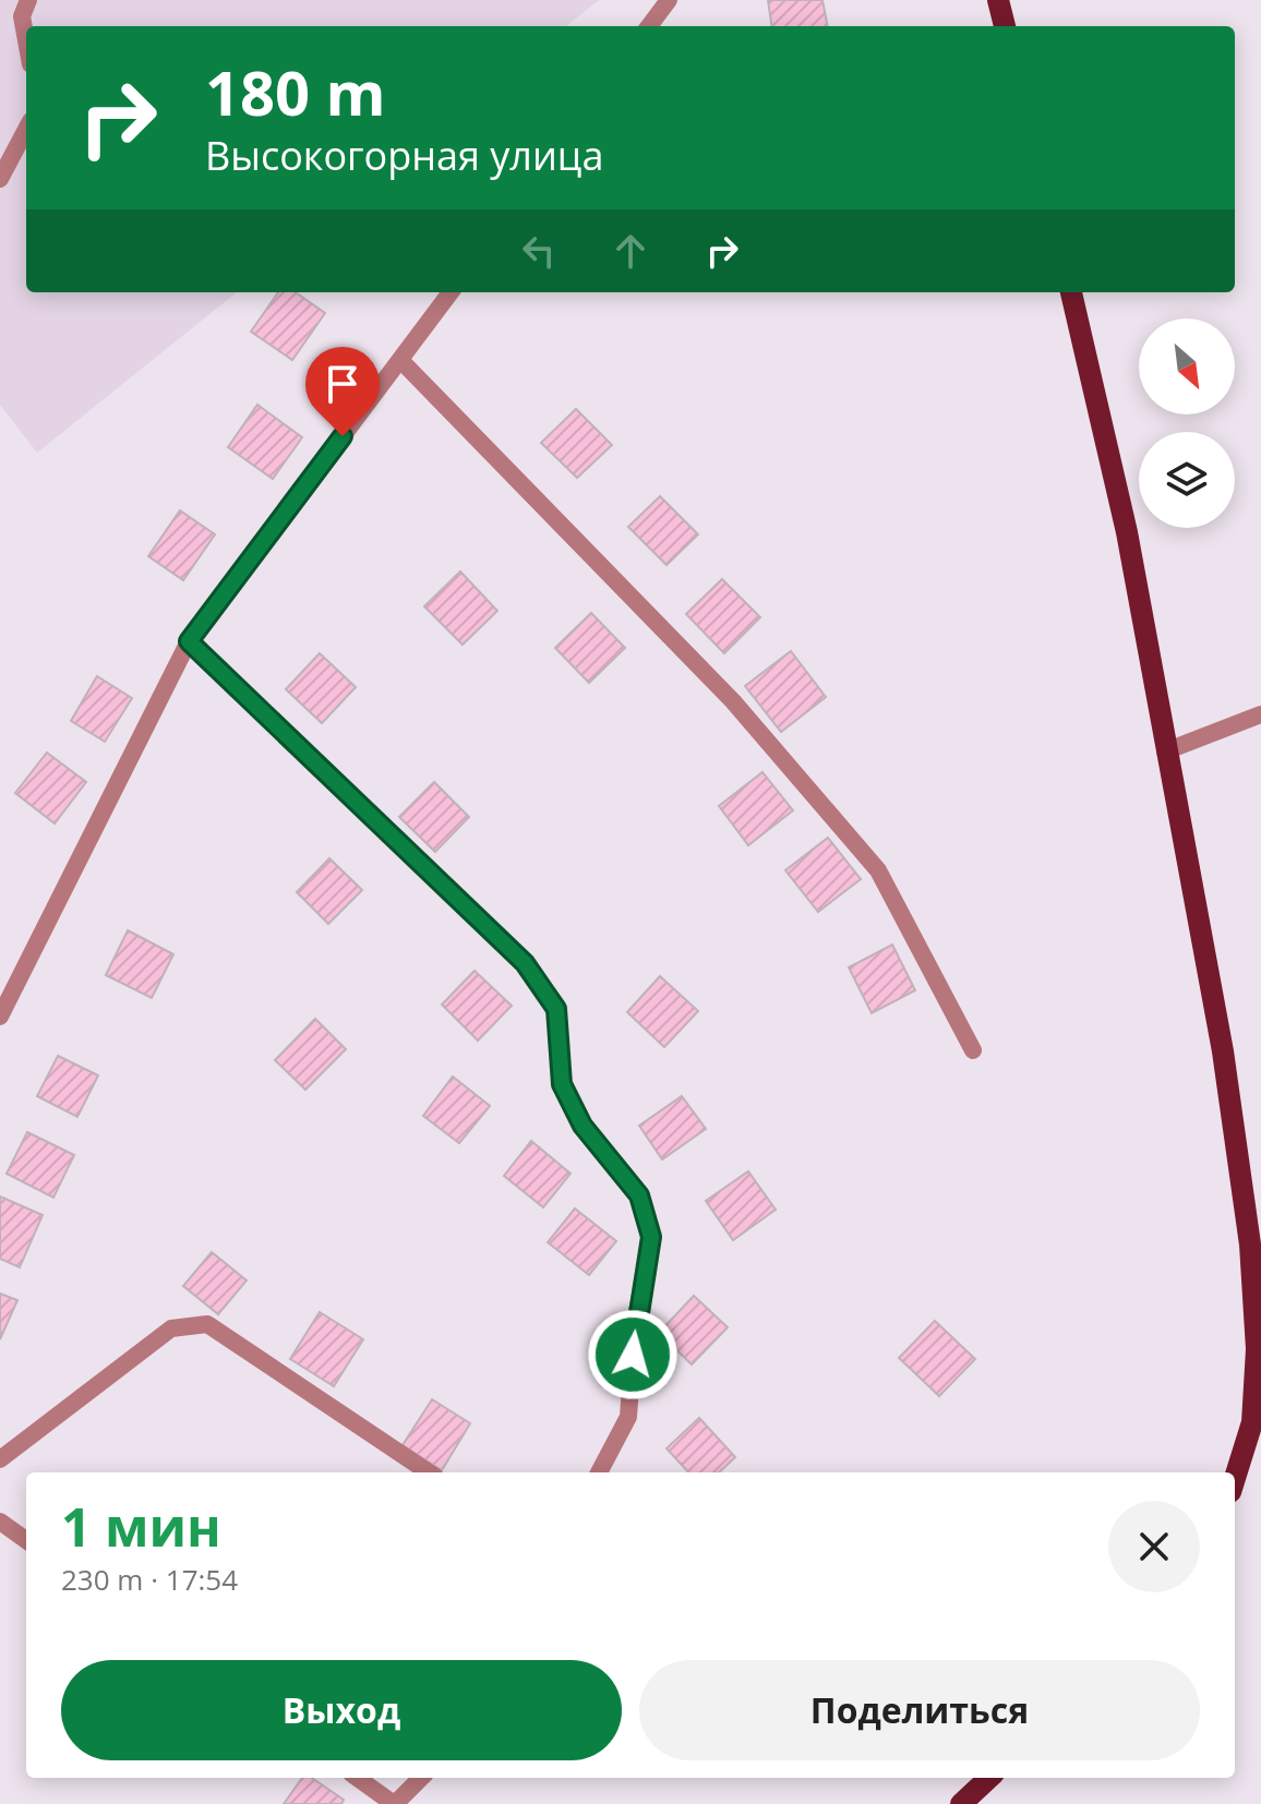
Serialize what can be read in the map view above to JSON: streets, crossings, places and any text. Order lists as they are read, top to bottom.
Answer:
{
  "north": "bottom right",
  "page": {
    "turn": ["180 m", "Высокогорная улица"],
    "heading": ["1 мин", "230 m · 17:54"],
    "buttons": ["Выход", "Поделиться"]
  }
}
